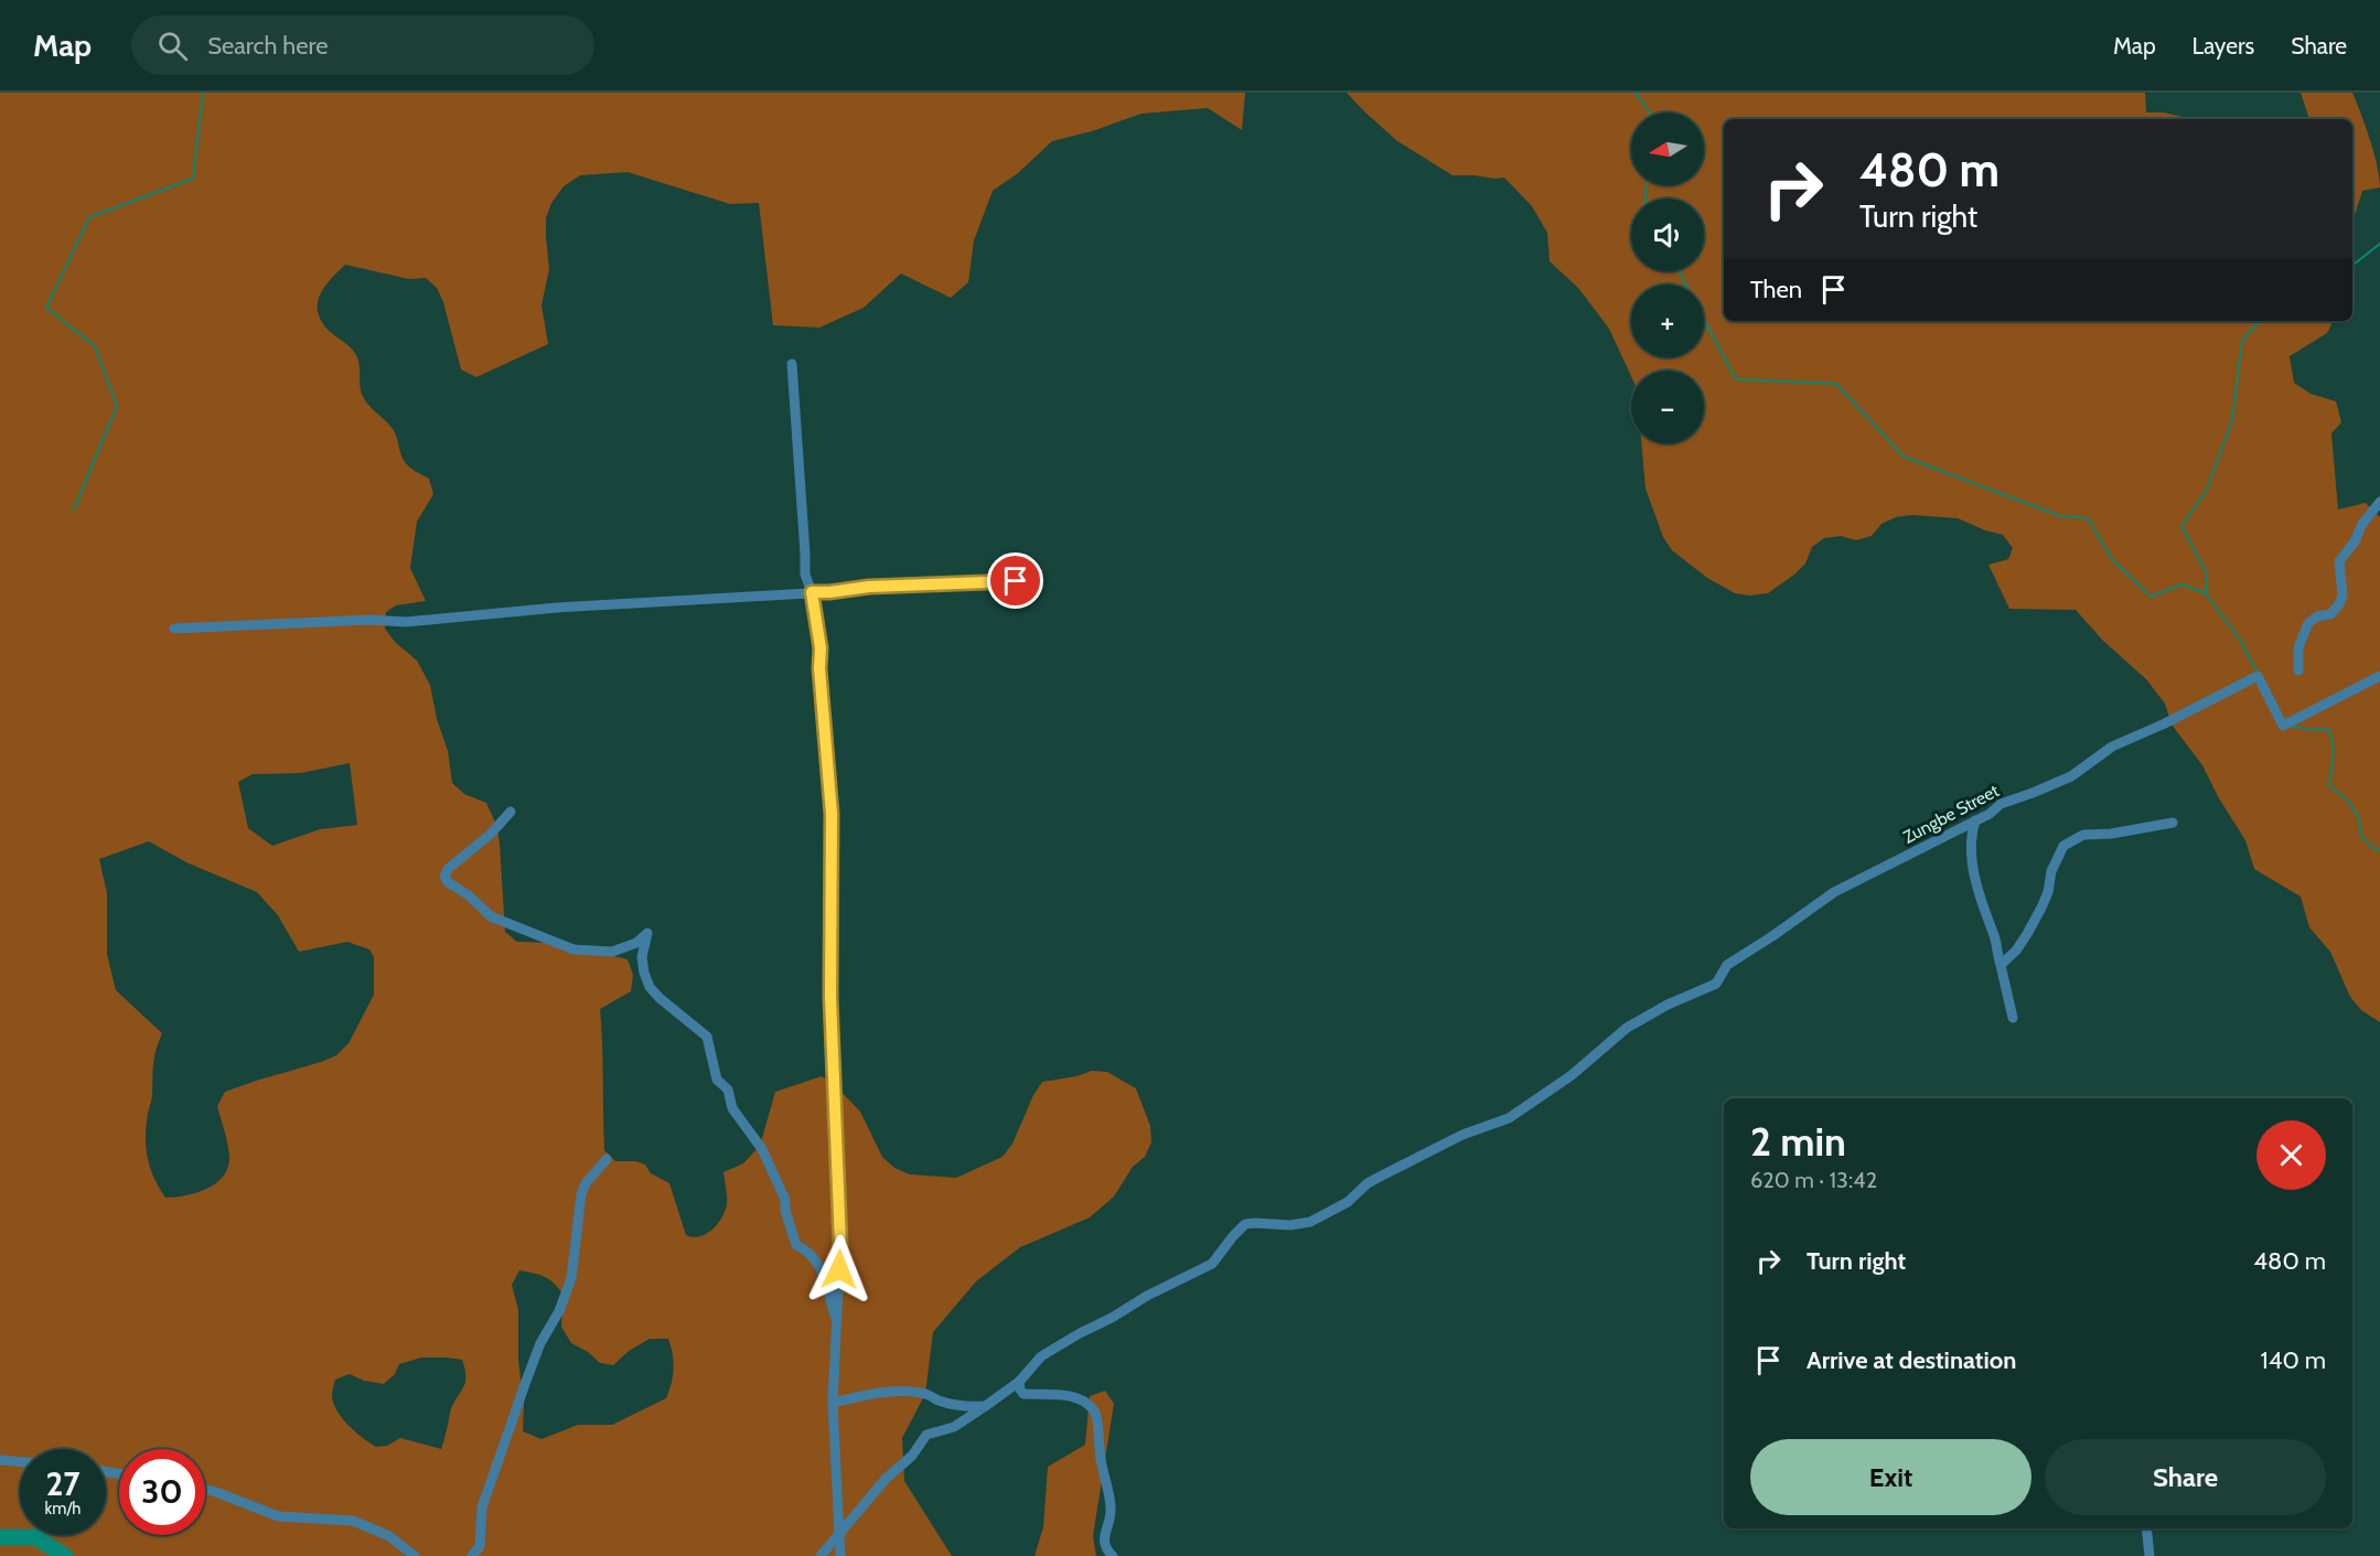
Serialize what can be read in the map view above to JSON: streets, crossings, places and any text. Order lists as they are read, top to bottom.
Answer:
{
  "streets": {
    "street": ["Zungbe Street"]
  },
  "north": "left",
  "page": {
    "header": "Map",
    "search": "Search here",
    "nav": ["Map", "Layers", "Share"],
    "map_buttons": ["+", "−"],
    "turn": ["480 m", "Turn right"],
    "then": "Then",
    "heading": ["2 min", "620 m · 13:42"],
    "list": [
      {
        "name": "Turn right",
        "value": "480 m"
      },
      {
        "name": "Arrive at destination",
        "value": "140 m"
      }
    ],
    "buttons": ["Exit", "Share"],
    "speed": "27 km/h",
    "limit": "30"
  }
}
